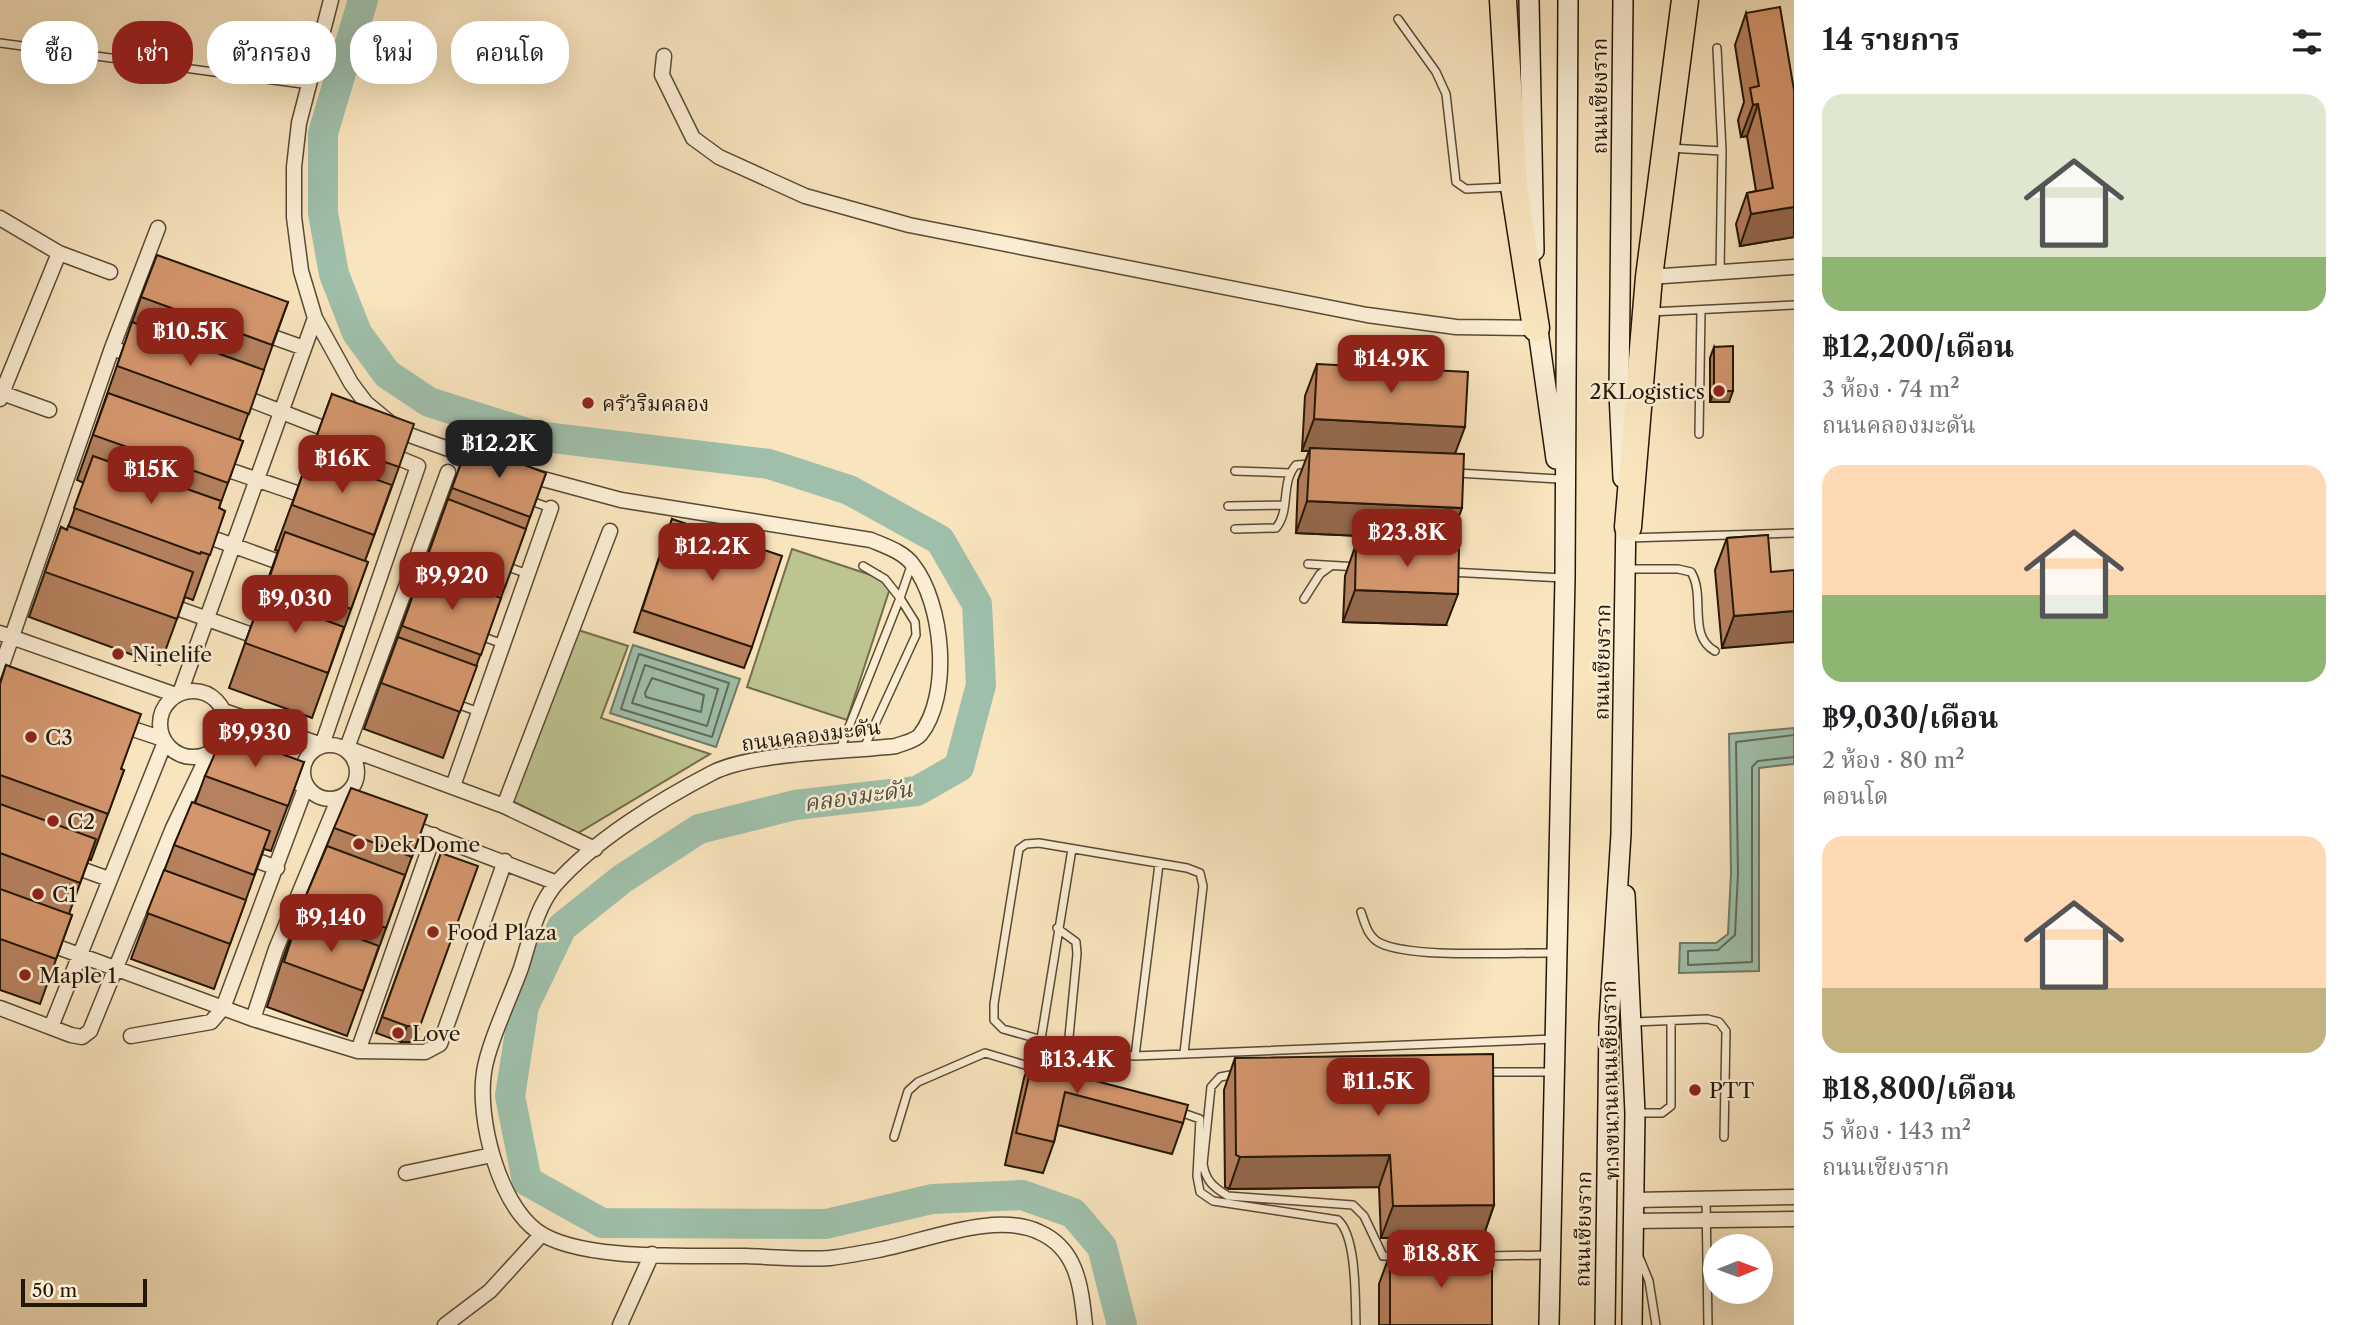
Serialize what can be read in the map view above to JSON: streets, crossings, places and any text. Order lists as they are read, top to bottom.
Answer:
{
  "streets": {
    "main road": ["ถนนเชียงราก", "ทางขนานถนนเชียงราก"],
    "street": ["ถนนคลองมะดัน"]
  },
  "crossings": [
    ["ถนนเชียงราก", "ทางขนานถนนเชียงราก"]
  ],
  "water": ["คลองมะดัน"],
  "places": [
    "2KLogistics",
    "ครัวริมคลอง",
    "Ninelife",
    "C3",
    "C2",
    "Dek Dome",
    "C1",
    "Food Plaza",
    "Maple 1",
    "Love",
    "PTT"
  ],
  "scale_bar": "50 m",
  "north": "right",
  "page": {
    "heading": "14 รายการ",
    "chip": [
      "ซื้อ",
      "เช่า",
      "ตัวกรอง",
      "ใหม่",
      "คอนโด"
    ],
    "list": [
      {
        "name": "฿12,200/เดือน",
        "note": "3 ห้อง · 74 m² · ถนนคลองมะดัน"
      },
      {
        "name": "฿9,030/เดือน",
        "note": "2 ห้อง · 80 m² · คอนโด"
      },
      {
        "name": "฿18,800/เดือน",
        "note": "5 ห้อง · 143 m² · ถนนเชียงราก"
      }
    ],
    "price": [
      "฿10.5K",
      "฿14.9K",
      "฿12.2K",
      "฿16K",
      "฿15K",
      "฿23.8K",
      "฿12.2K",
      "฿9,920",
      "฿9,030",
      "฿9,930",
      "฿9,140",
      "฿13.4K",
      "฿11.5K",
      "฿18.8K"
    ],
    "scale": "50 m"
  }
}
